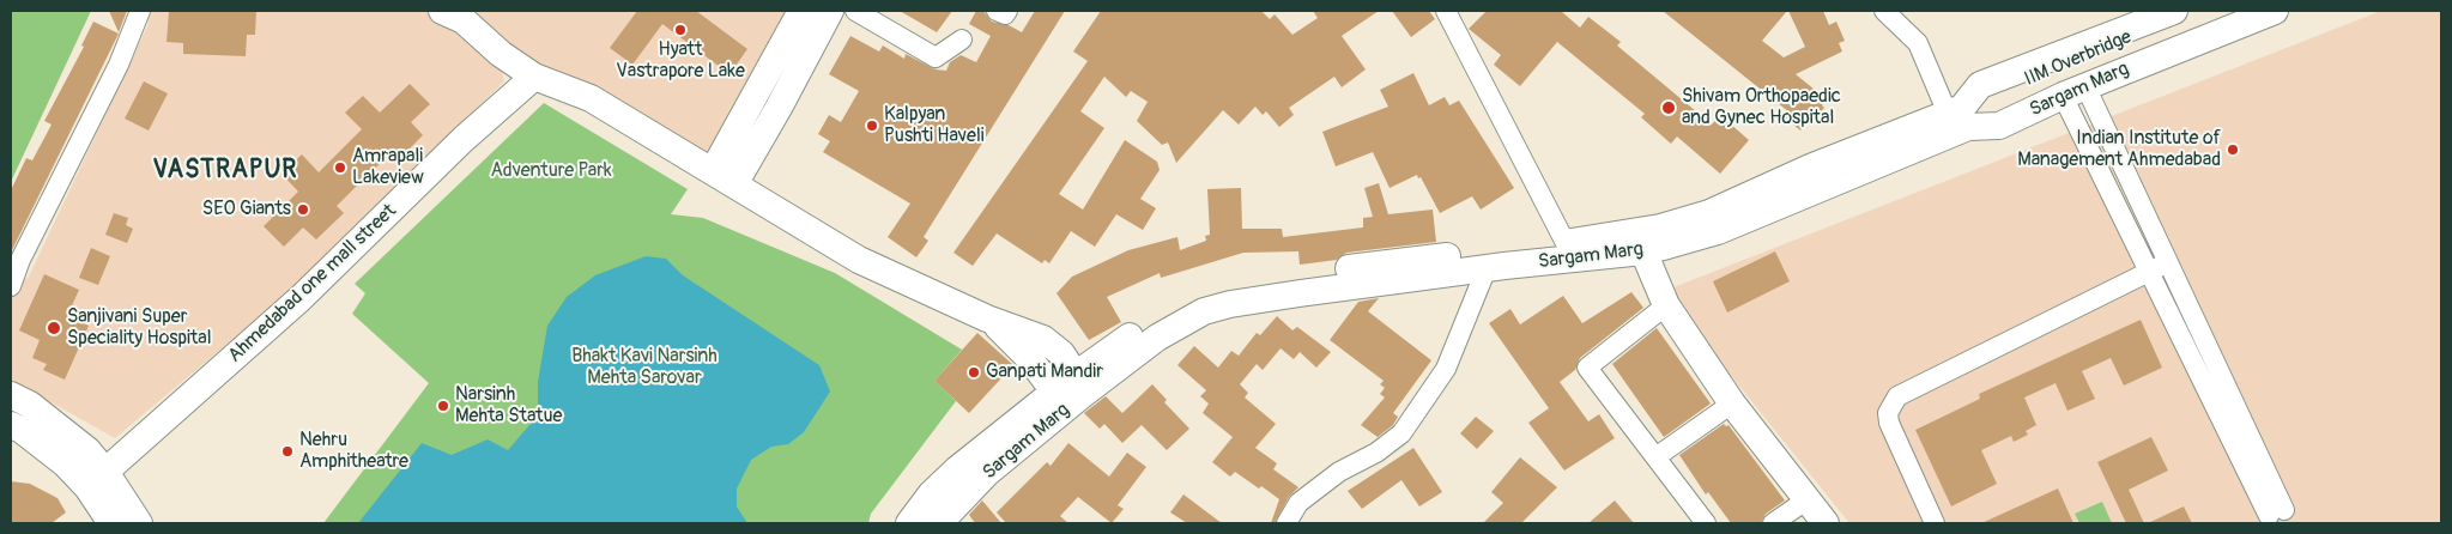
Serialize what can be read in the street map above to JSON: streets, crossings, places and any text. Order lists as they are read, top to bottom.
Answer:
{
  "streets": {
    "main road": ["IIM Overbridge", "Sargam Marg", "Ahmedabad one mall street"]
  },
  "crossings": [
    ["IIM Overbridge", "Sargam Marg"]
  ],
  "districts": ["VASTRAPUR"],
  "parks": ["Adventure Park", "Bhakt Kavi Narsinh Mehta Sarovar"],
  "places": [
    "Hyatt Vastrapore Lake",
    "Shivam Orthopaedic and Gynec Hospital",
    "Kalpyan Pushti Haveli",
    "Indian Institute of Management Ahmedabad",
    "Amrapali Lakeview",
    "SEO Giants",
    "Sanjivani Super Speciality Hospital",
    "Ganpati Mandir",
    "Narsinh Mehta Statue",
    "Nehru Amphitheatre"
  ]
}
